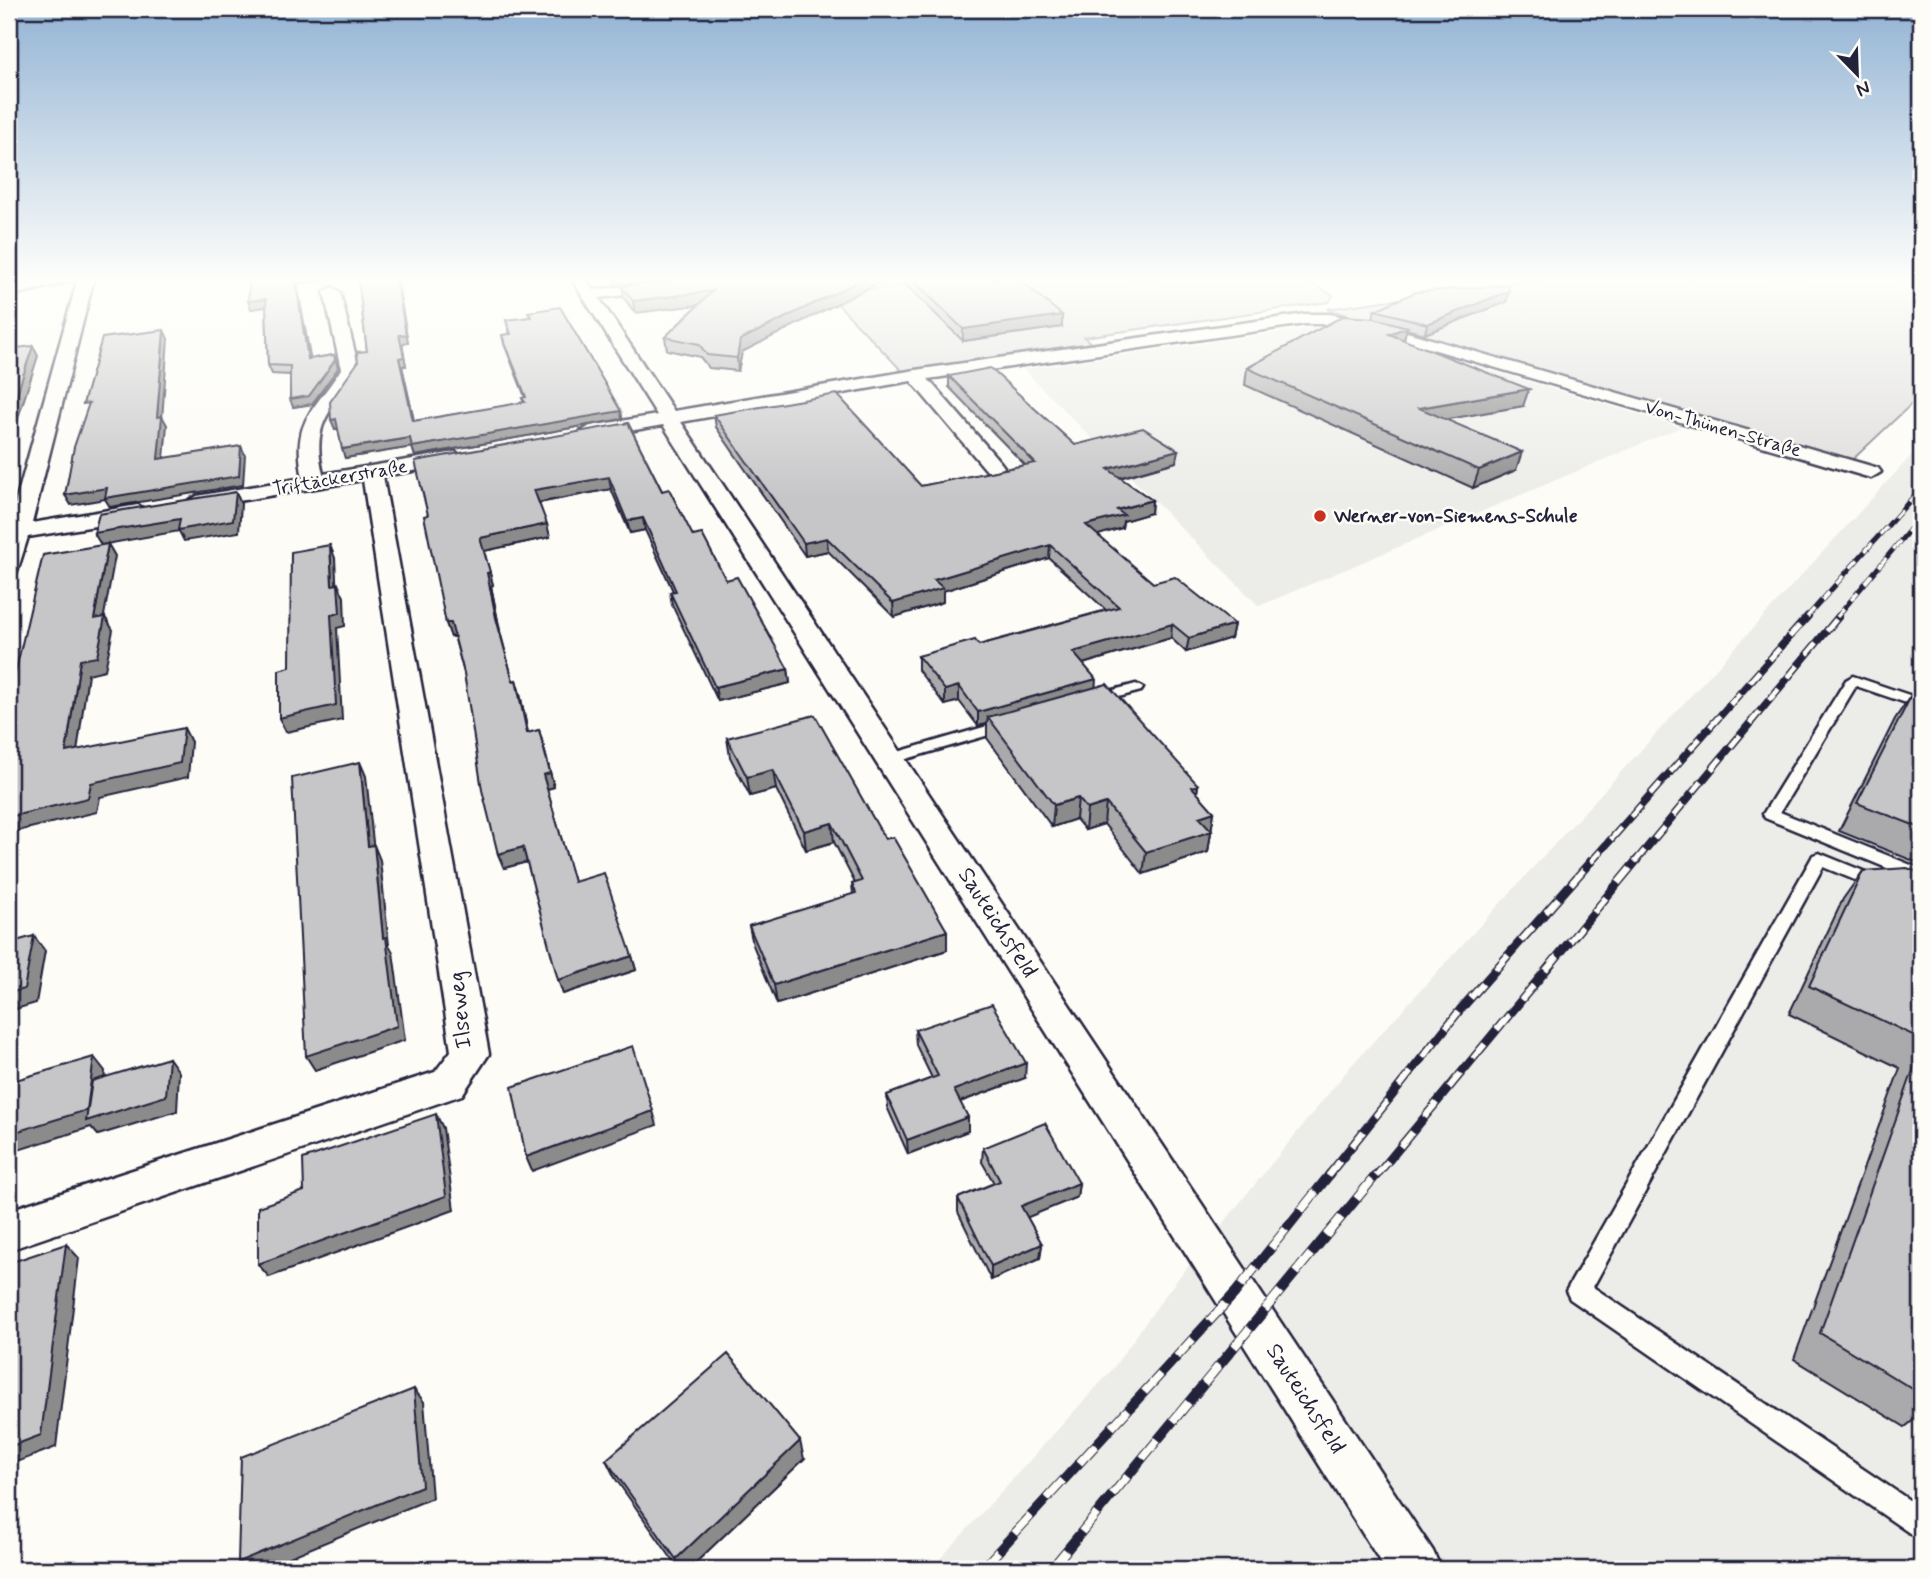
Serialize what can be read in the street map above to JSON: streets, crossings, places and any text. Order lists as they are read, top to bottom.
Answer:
{
  "streets": {
    "street": [
      "Von-Thünen-Straße",
      "Triftäckerstraße",
      "Sauteichsfeld",
      "Ilseweg"
    ]
  },
  "crossings": [
    ["Von-Thünen-Straße", "Sauteichsfeld"],
    ["Triftäckerstraße", "Ilseweg"]
  ],
  "places": ["Werner-von-Siemens-Schule"],
  "north": "bottom right"
}
